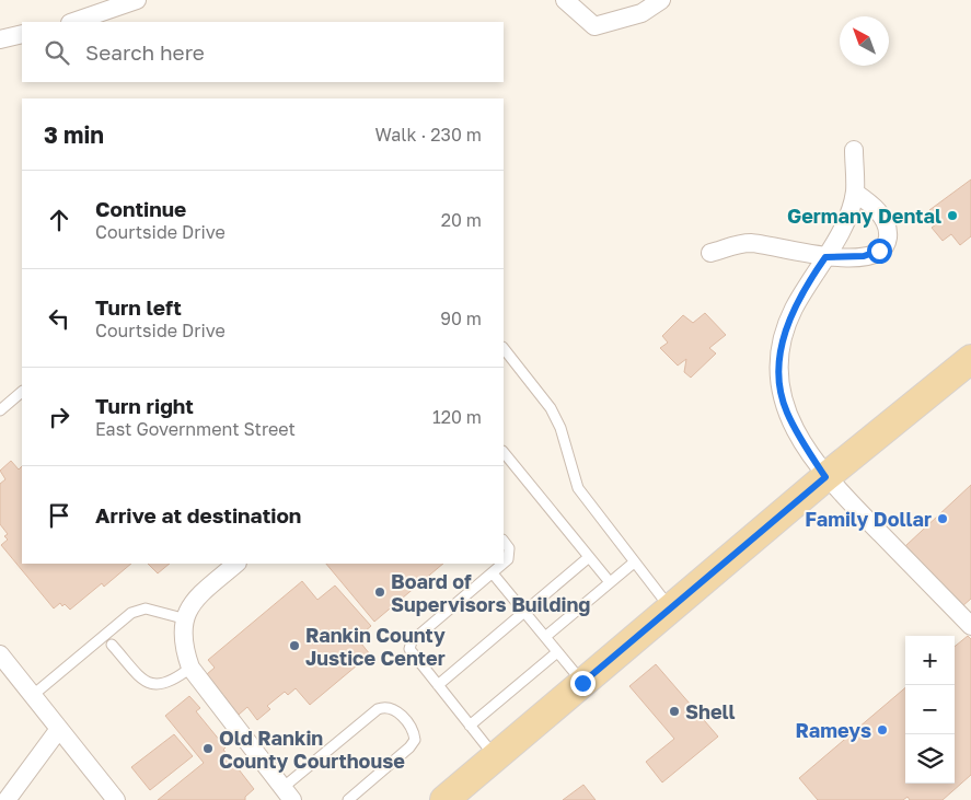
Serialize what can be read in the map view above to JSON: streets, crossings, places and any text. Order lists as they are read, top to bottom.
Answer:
{
  "places": [
    "Germany Dental",
    "Family Dollar",
    "Board of Supervisors Building",
    "Rankin County Justice Center",
    "Shell",
    "Rameys",
    "Old Rankin County Courthouse"
  ],
  "north": "top left",
  "page": {
    "search": "Search here",
    "heading": ["3 min", "Walk · 230 m"],
    "list": [
      ["Continue", "Courtside Drive", "20 m"],
      ["Turn left", "Courtside Drive", "90 m"],
      ["Turn right", "East Government Street", "120 m"],
      "Arrive at destination"
    ],
    "map_buttons": ["+", "−"]
  }
}
